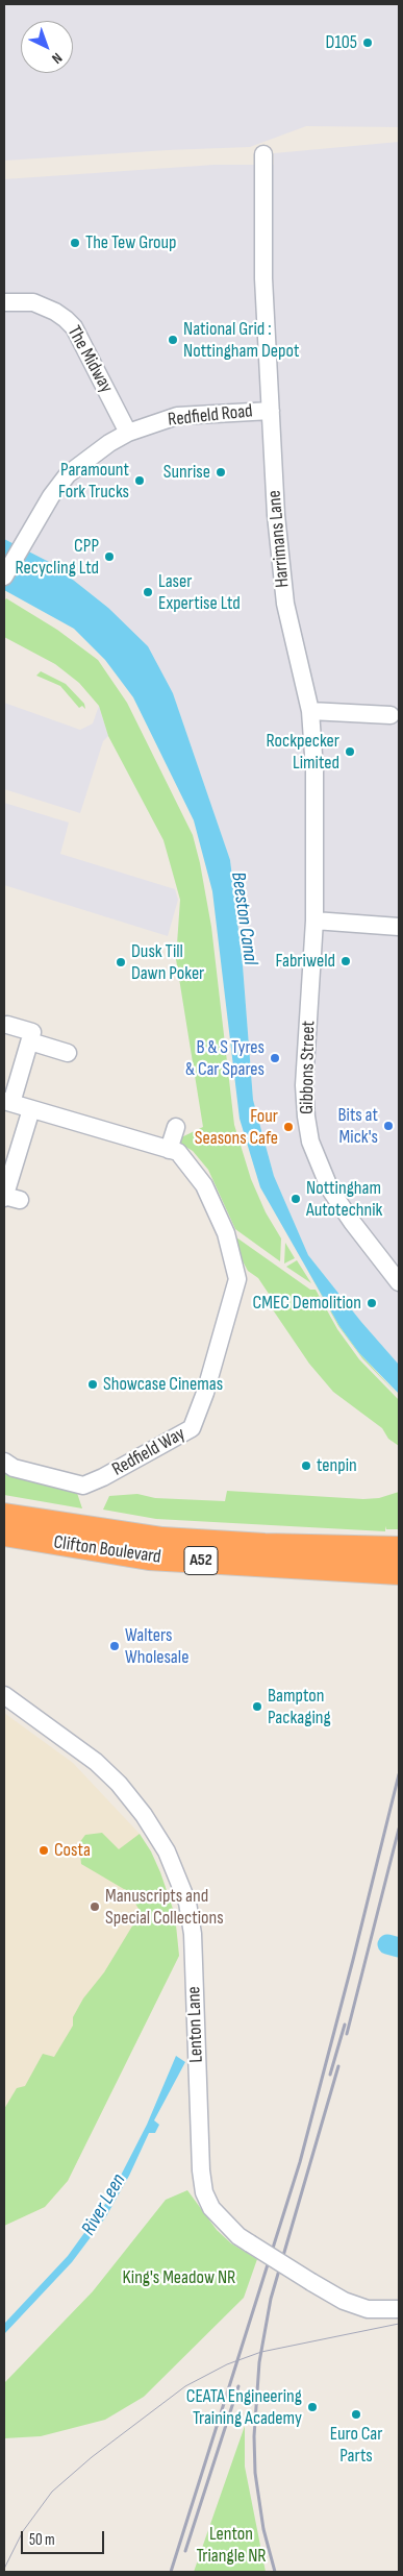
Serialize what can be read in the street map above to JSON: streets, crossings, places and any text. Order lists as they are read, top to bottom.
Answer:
{
  "streets": {
    "highway": ["Clifton Boulevard", "A52"],
    "street": [
      "The Midway",
      "Redfield Road",
      "Harrimans Lane",
      "Gibbons Street",
      "Redfield Way",
      "Lenton Lane"
    ]
  },
  "crossings": [
    ["The Midway", "Redfield Road"],
    ["Redfield Road", "Harrimans Lane"],
    ["Harrimans Lane", "Gibbons Street"]
  ],
  "water": ["Beeston Canal", "River Leen"],
  "parks": ["King's Meadow NR", "Lenton Triangle NR"],
  "places": [
    "D105",
    "The Tew Group",
    "National Grid : Nottingham Depot",
    "Sunrise",
    "Paramount Fork Trucks",
    "CPP Recycling Ltd",
    "Laser Expertise Ltd",
    "Rockpecker Limited",
    "Fabriweld",
    "Dusk Till Dawn Poker",
    "B & S Tyres & Car Spares",
    "Bits at Mick's",
    "Four Seasons Cafe",
    "Nottingham Autotechnik",
    "CMEC Demolition",
    "Showcase Cinemas",
    "tenpin",
    "Walters Wholesale",
    "Bampton Packaging",
    "Costa",
    "Manuscripts and Special Collections",
    "CEATA Engineering Training Academy",
    "Euro Car Parts"
  ],
  "scale_bar": "50 m",
  "north": "bottom right"
}
